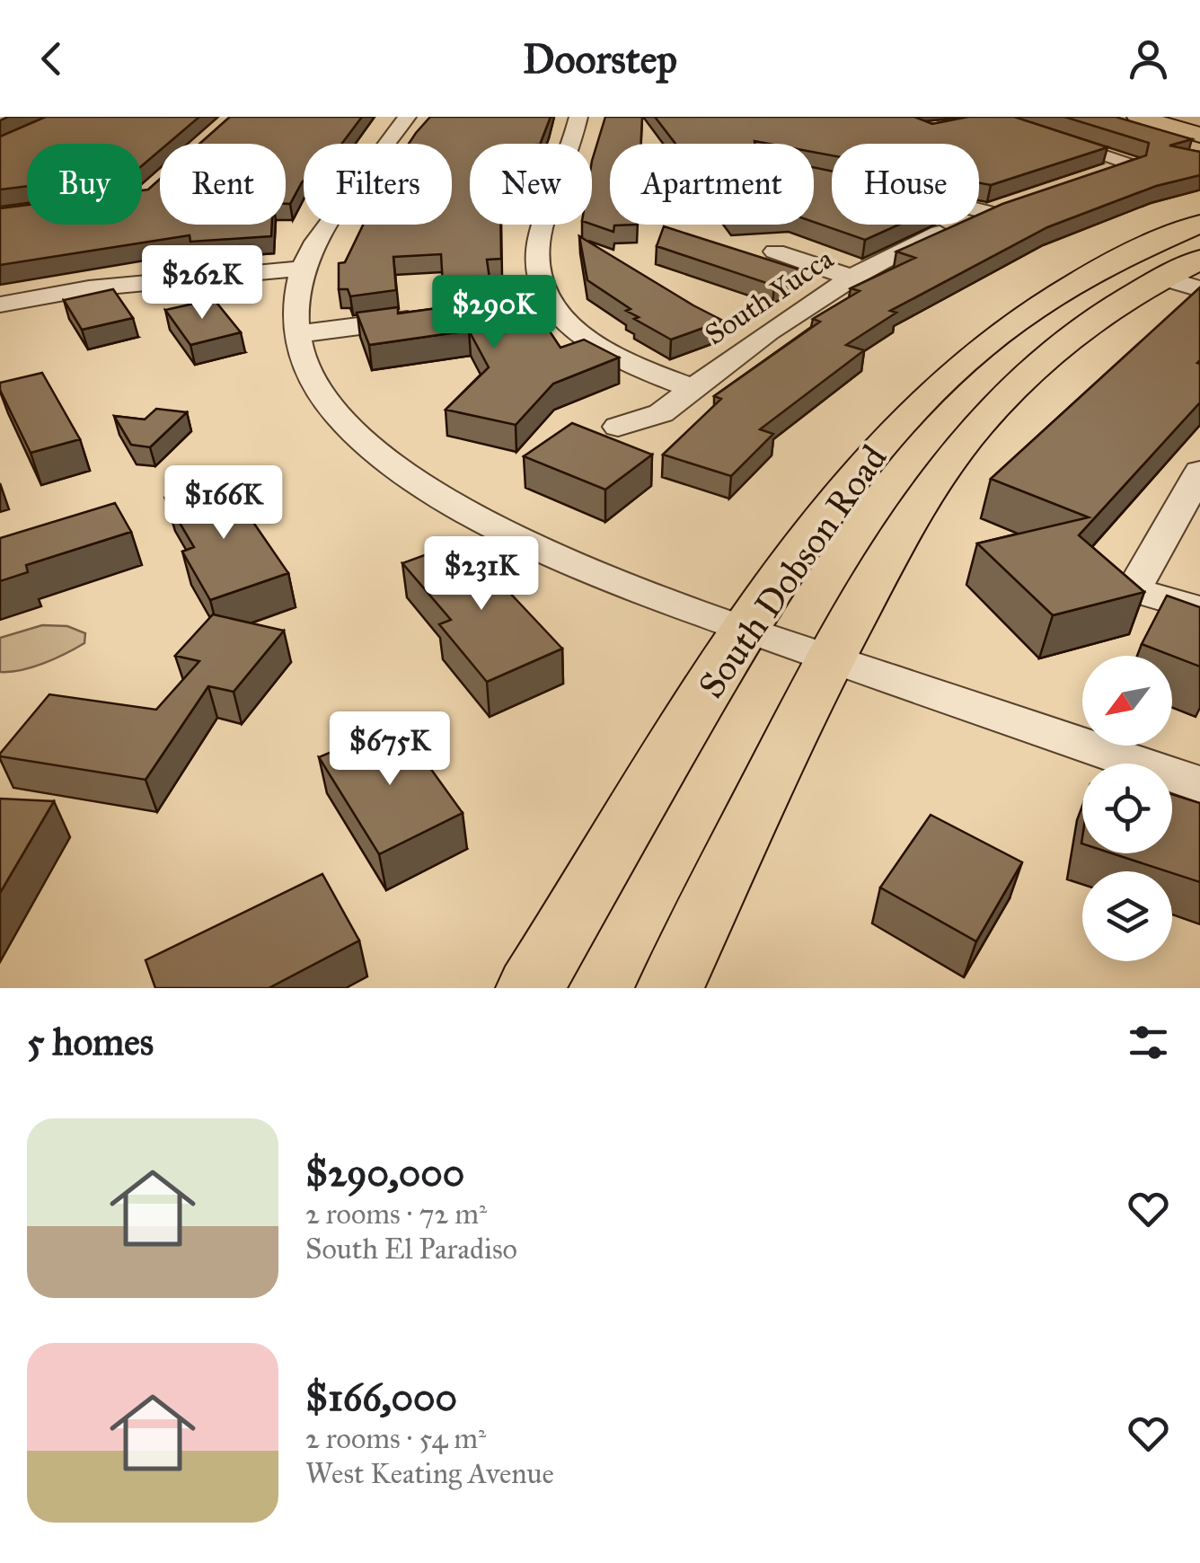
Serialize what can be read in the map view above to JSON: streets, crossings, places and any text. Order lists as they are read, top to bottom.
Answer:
{
  "streets": {
    "main road": ["South Dobson Road"],
    "street": ["South Yucca"]
  },
  "north": "bottom left",
  "page": {
    "header": "Doorstep",
    "chip": [
      "Buy",
      "Rent",
      "Filters",
      "New",
      "Apartment",
      "House"
    ],
    "price": [
      "$262K",
      "$290K",
      "$166K",
      "$231K",
      "$675K"
    ],
    "heading": "5 homes",
    "list": [
      {
        "name": "$290,000",
        "note": "2 rooms · 72 m² · South El Paradiso"
      },
      {
        "name": "$166,000",
        "note": "2 rooms · 54 m² · West Keating Avenue"
      }
    ]
  }
}
